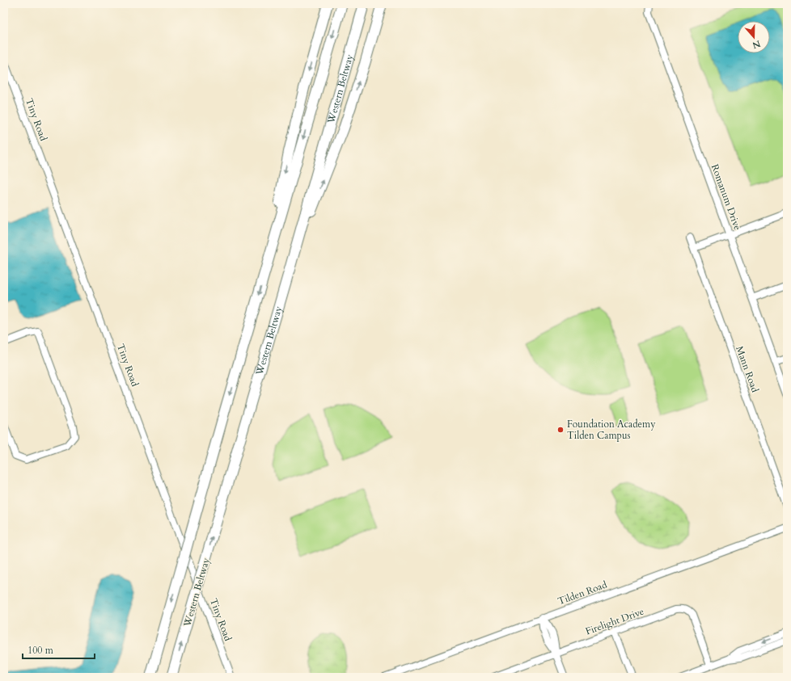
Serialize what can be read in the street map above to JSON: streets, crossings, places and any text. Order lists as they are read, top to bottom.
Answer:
{
  "streets": {
    "highway": ["Western Beltway"],
    "street": [
      "Tiny Road",
      "Romanum Drive",
      "Mann Road",
      "Tilden Road",
      "Firelight Drive"
    ]
  },
  "places": ["Foundation Academy Tilden Campus"],
  "scale_bar": "100 m",
  "north": "bottom"
}
